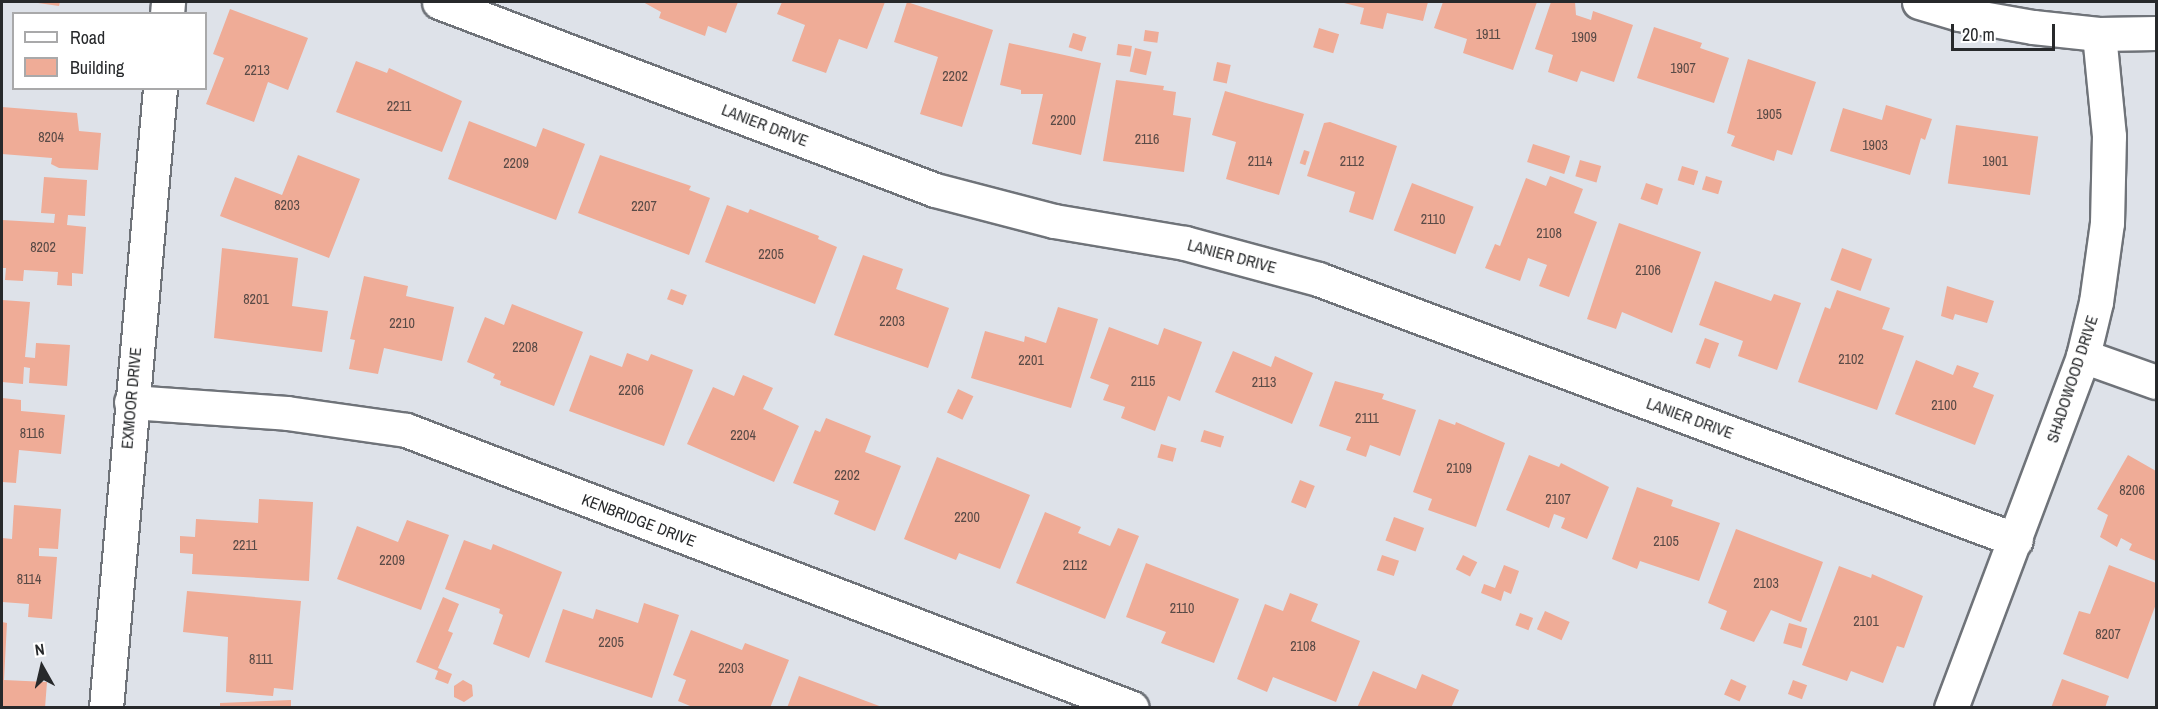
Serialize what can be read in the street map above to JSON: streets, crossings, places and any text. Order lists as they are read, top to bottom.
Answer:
{
  "streets": {
    "street": [
      "LANIER DRIVE",
      "SHADOWOOD DRIVE",
      "EXMOOR DRIVE",
      "KENBRIDGE DRIVE"
    ]
  },
  "crossings": [
    ["LANIER DRIVE", "SHADOWOOD DRIVE"],
    ["EXMOOR DRIVE", "KENBRIDGE DRIVE"]
  ],
  "house_numbers": [
    "1911",
    "1909",
    "1907",
    "2213",
    "2202",
    "2211",
    "1905",
    "2200",
    "8204",
    "2116",
    "1903",
    "2114",
    "2112",
    "1901",
    "2209",
    "8203",
    "2207",
    "2110",
    "2108",
    "8202",
    "2205",
    "2106",
    "8201",
    "2203",
    "2210",
    "2208",
    "2102",
    "2201",
    "2115",
    "2113",
    "2206",
    "2100",
    "2111",
    "8116",
    "2204",
    "2109",
    "2202",
    "8206",
    "2107",
    "2200",
    "2105",
    "2211",
    "2209",
    "2112",
    "8114",
    "2103",
    "2110",
    "2101",
    "8207",
    "2205",
    "2108",
    "8111",
    "2203"
  ],
  "legend": ["Road", "Building"],
  "scale_bar": "20 m",
  "north": "top"
}
